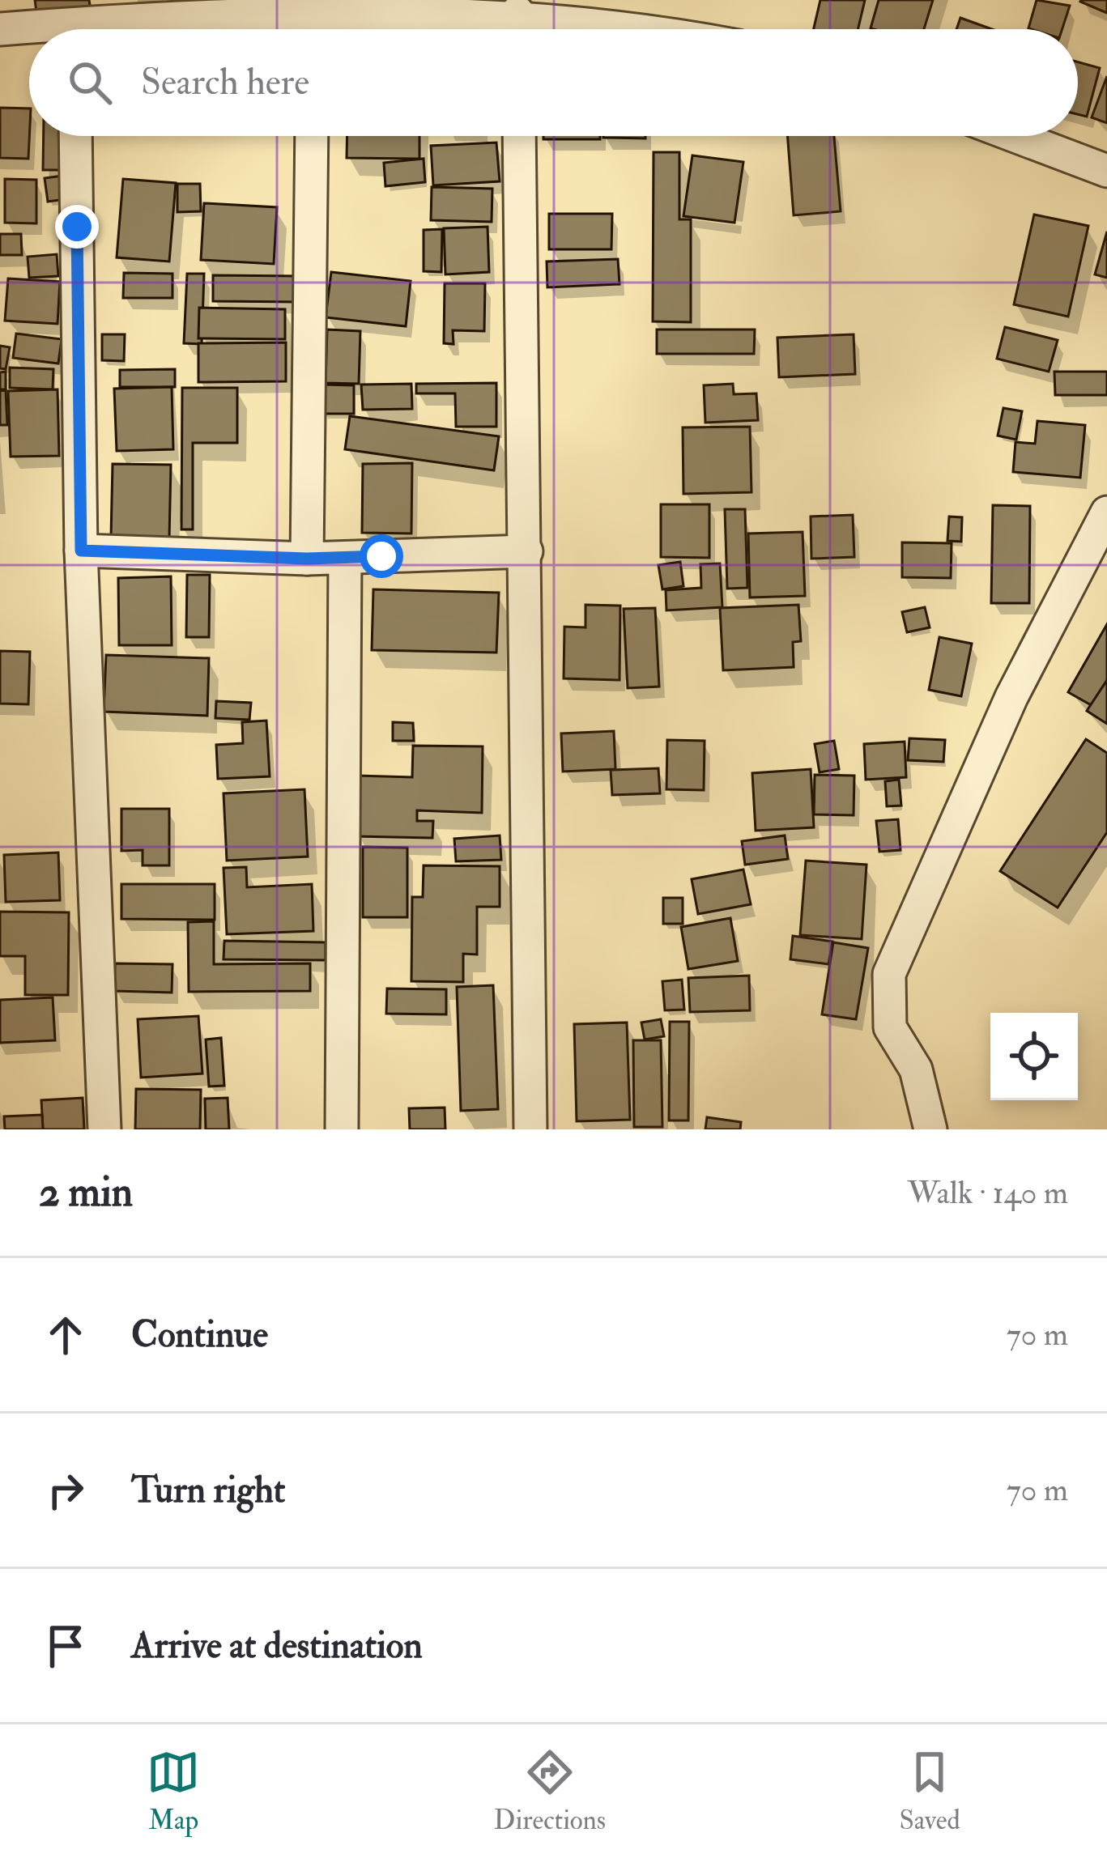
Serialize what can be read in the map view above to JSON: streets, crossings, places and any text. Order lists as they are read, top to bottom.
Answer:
{
  "page": {
    "search": "Search here",
    "heading": ["2 min", "Walk · 140 m"],
    "list": [
      ["Continue", "70 m"],
      ["Turn right", "70 m"],
      "Arrive at destination"
    ],
    "nav": ["Map", "Directions", "Saved"]
  }
}
